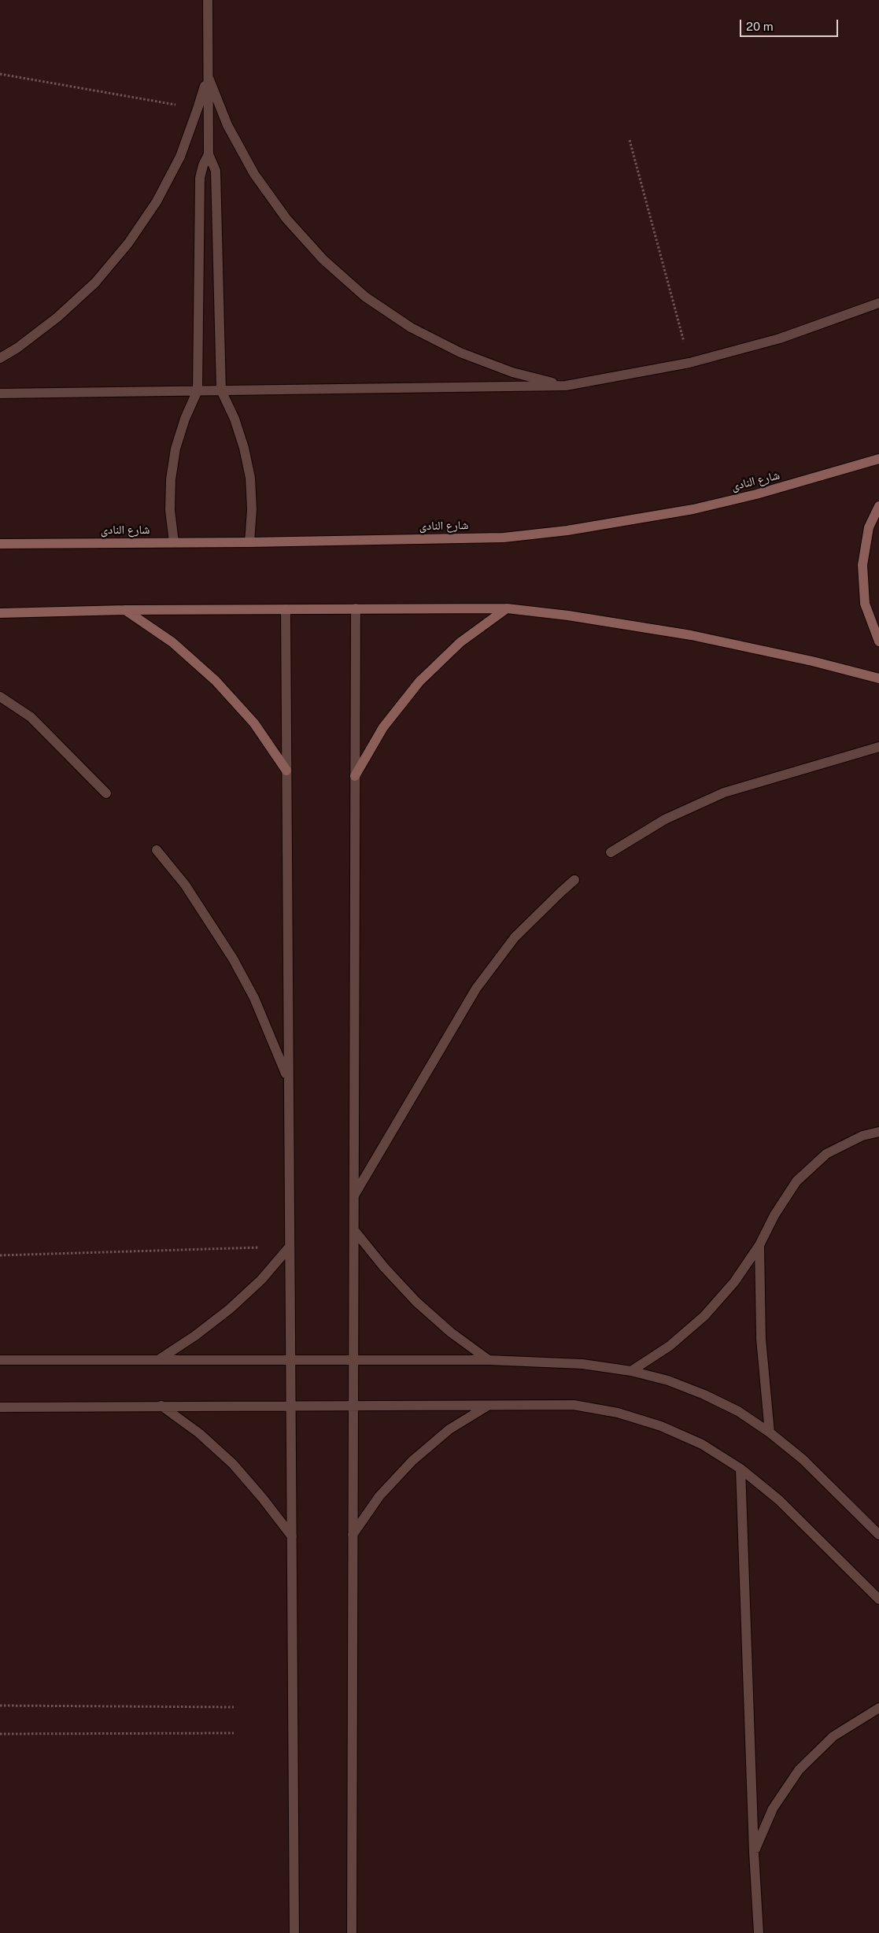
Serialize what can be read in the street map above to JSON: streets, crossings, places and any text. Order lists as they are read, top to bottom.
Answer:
{
  "streets": {
    "street": ["شارع النادى"]
  },
  "scale_bar": "20 m"
}
